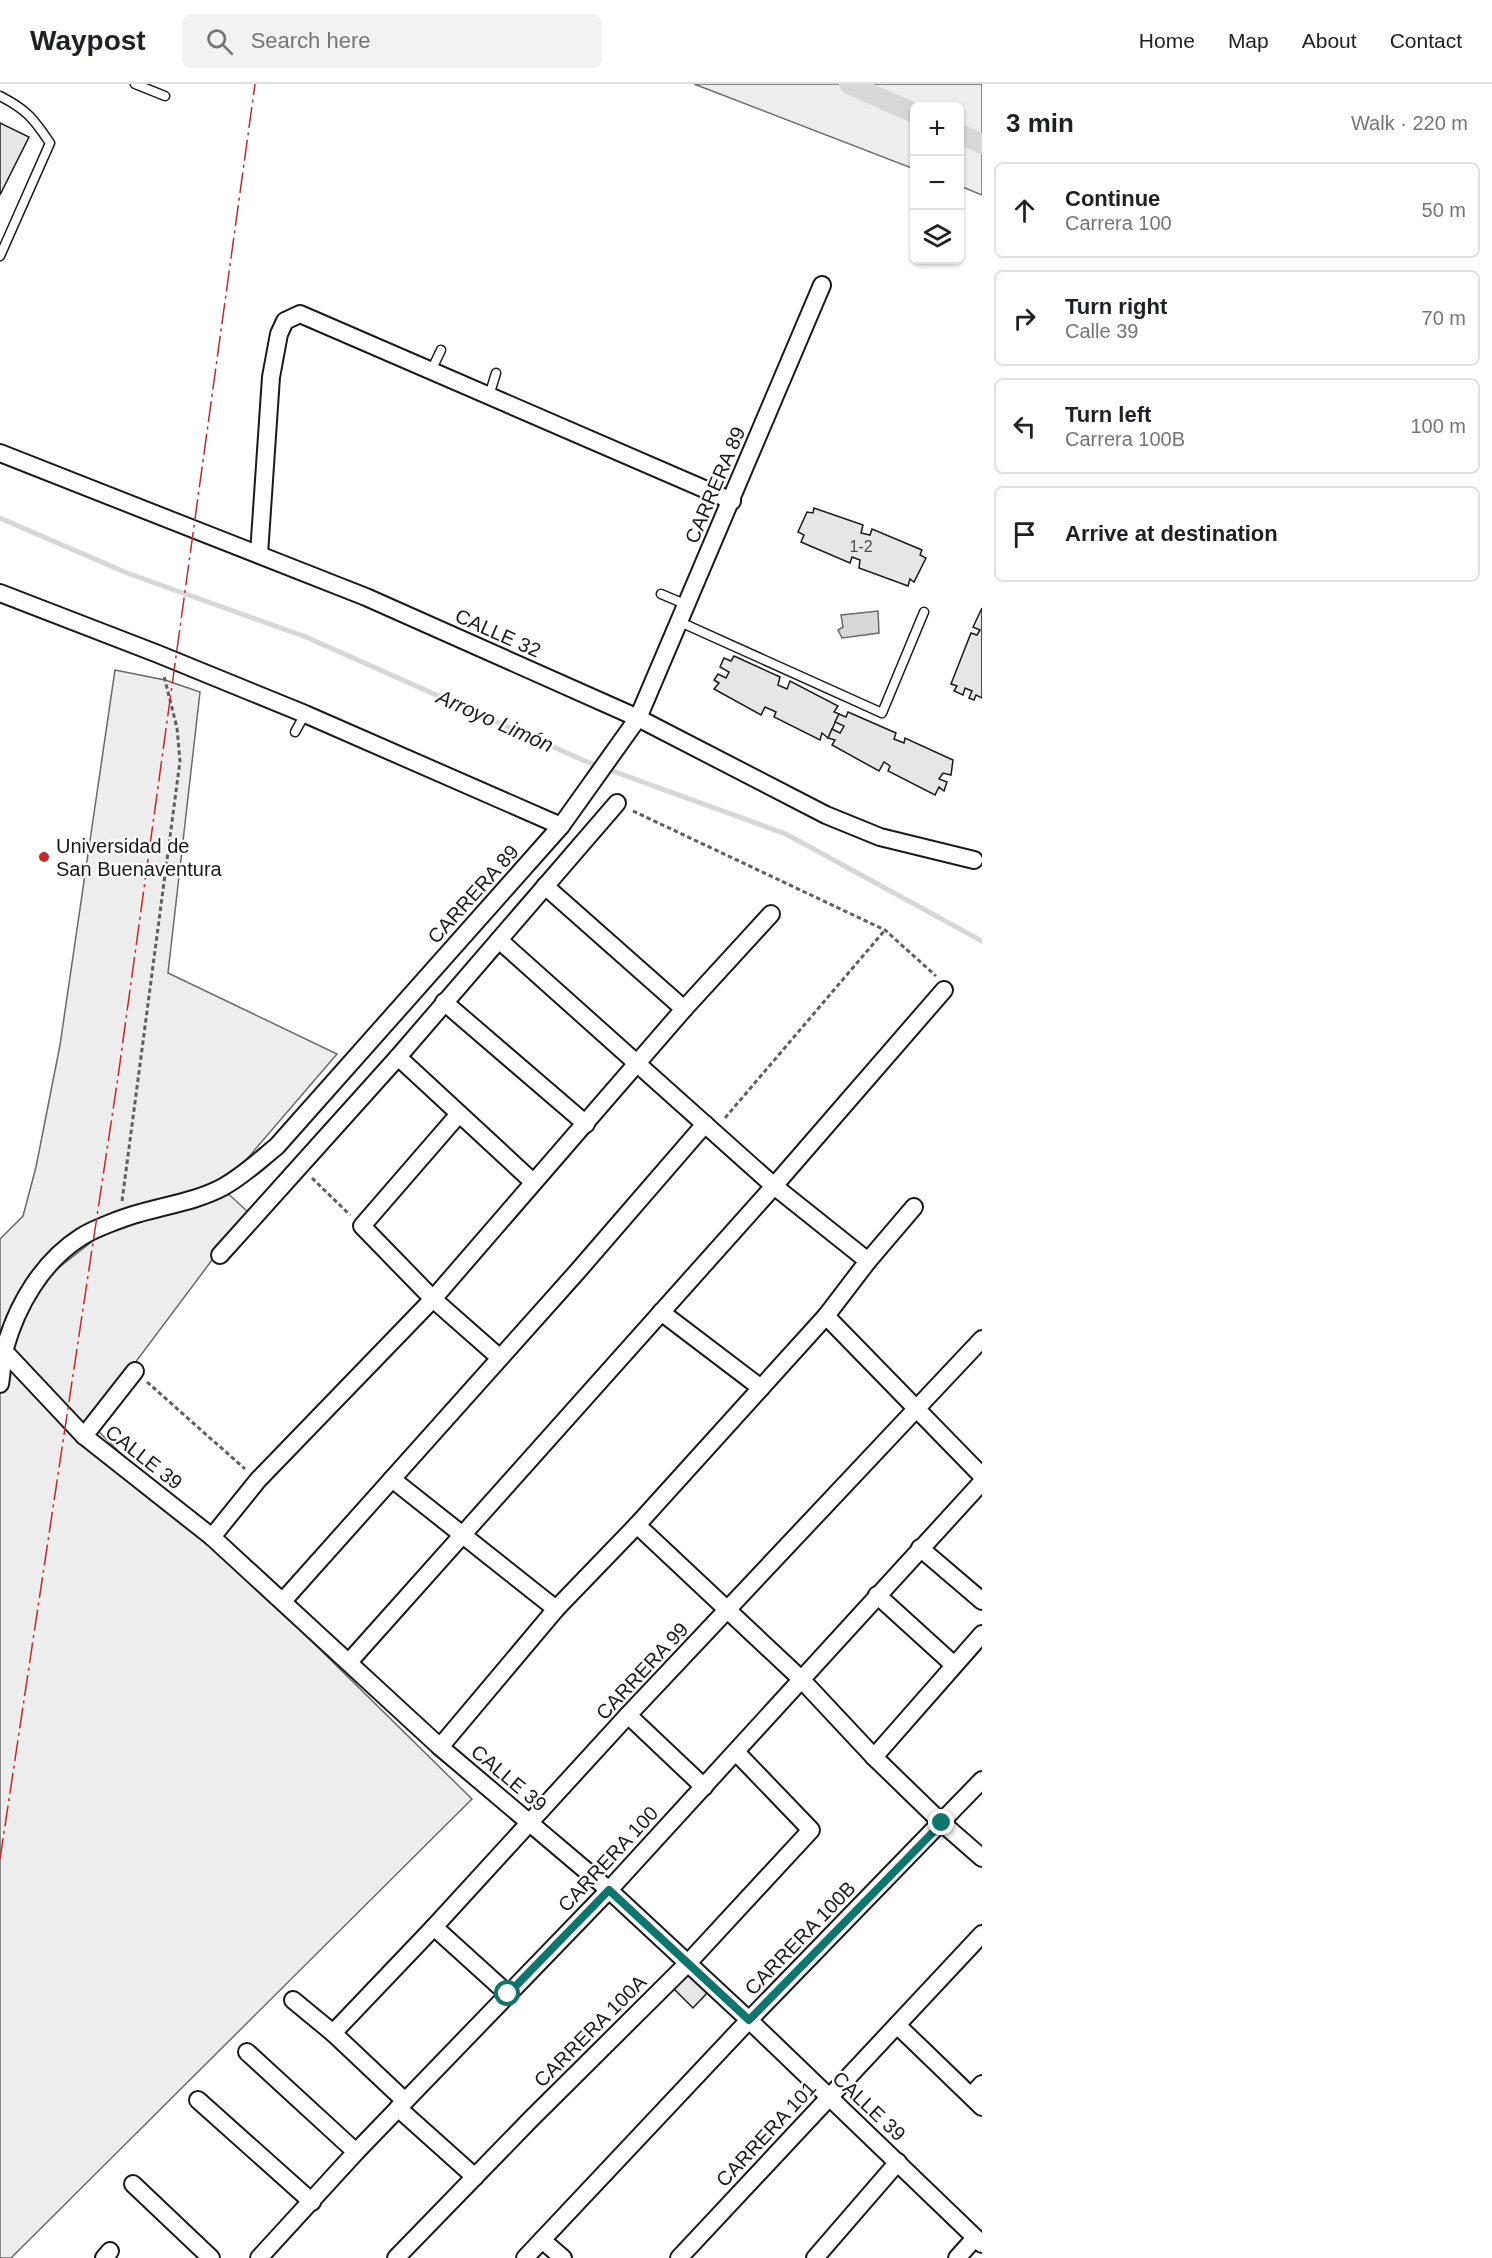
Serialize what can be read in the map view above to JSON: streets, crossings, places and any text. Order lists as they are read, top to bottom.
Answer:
{
  "streets": {
    "street": [
      "CARRERA 89",
      "CALLE 32",
      "CALLE 39",
      "CARRERA 99",
      "CARRERA 100",
      "CARRERA 100B",
      "CARRERA 100A",
      "CARRERA 101"
    ]
  },
  "crossings": [
    ["CARRERA 89", "CALLE 32"],
    ["CARRERA 89", "CALLE 39"],
    ["CALLE 39", "CARRERA 99"],
    ["CALLE 39", "CARRERA 100"],
    ["CALLE 39", "CARRERA 100B"],
    ["CALLE 39", "CARRERA 100A"],
    ["CALLE 39", "CARRERA 101"],
    ["CARRERA 100", "CARRERA 100A"]
  ],
  "water": ["Arroyo Limón"],
  "places": ["Universidad de San Buenaventura"],
  "house_numbers": ["1-2"],
  "page": {
    "header": "Waypost",
    "search": "Search here",
    "nav": [
      "Home",
      "Map",
      "About",
      "Contact"
    ],
    "heading": ["3 min", "Walk · 220 m"],
    "map_buttons": ["+", "−"],
    "list": [
      ["Continue", "Carrera 100", "50 m"],
      ["Turn right", "Calle 39", "70 m"],
      ["Turn left", "Carrera 100B", "100 m"],
      "Arrive at destination"
    ]
  }
}
